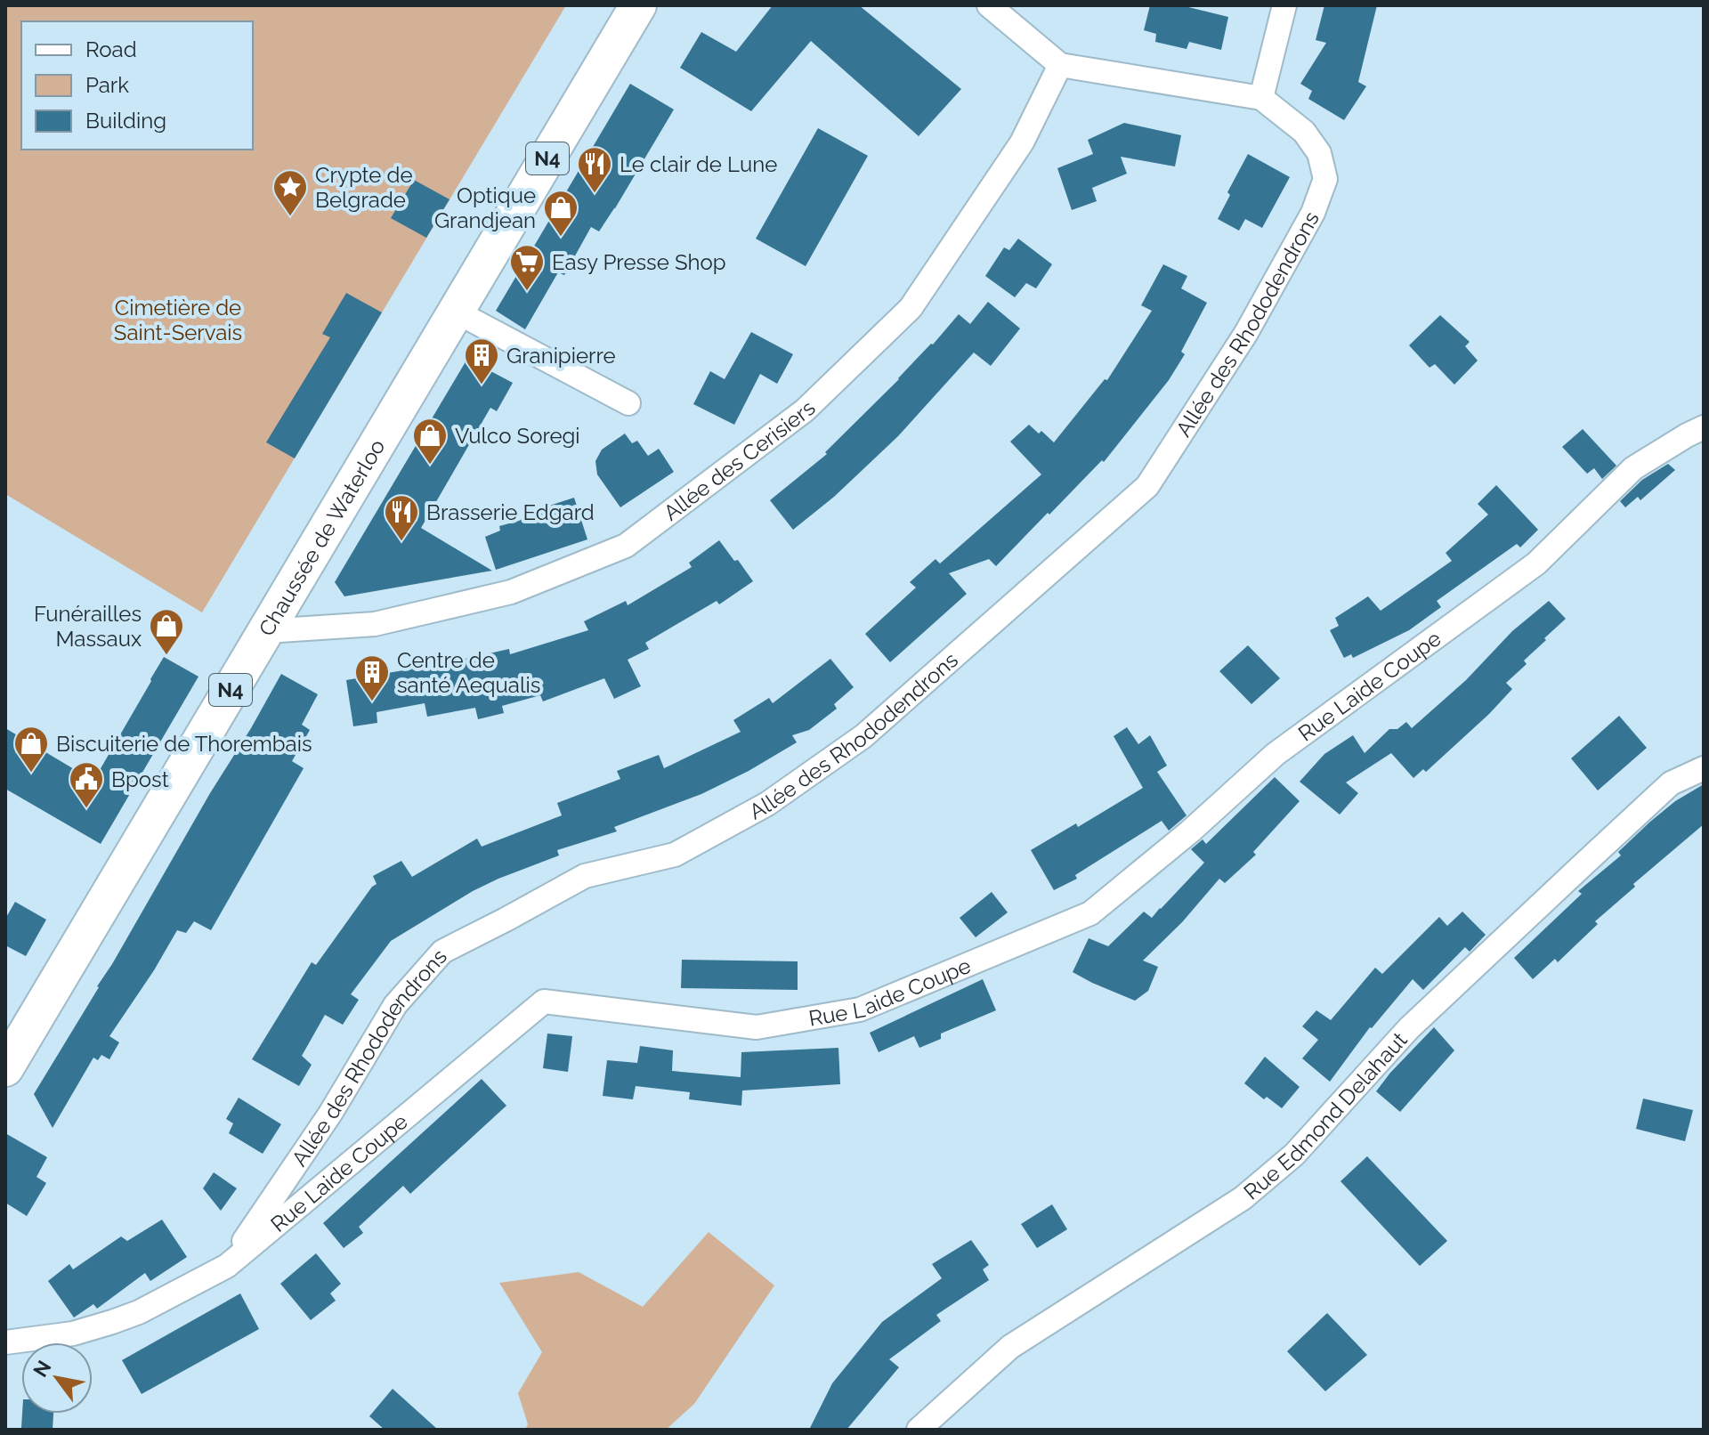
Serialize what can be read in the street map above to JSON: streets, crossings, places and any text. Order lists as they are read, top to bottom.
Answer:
{
  "streets": {
    "main road": ["N4", "Chaussée de Waterloo"],
    "street": [
      "Allée des Rhododendrons",
      "Allée des Cerisiers",
      "Rue Laide Coupe",
      "Rue Edmond Delahaut"
    ]
  },
  "crossings": [
    ["Allée des Rhododendrons", "Rue Laide Coupe"],
    ["Allée des Cerisiers", "Chaussée de Waterloo"]
  ],
  "parks": ["Cimetière de Saint-Servais"],
  "places": {
    "restaurant": ["Le clair de Lune", "Brasserie Edgard"],
    "place": ["Crypte de Belgrade"],
    "shop": [
      "Optique Grandjean",
      "Vulco Soregi",
      "Funérailles Massaux",
      "Biscuiterie de Thorembais"
    ],
    "supermarket": ["Easy Presse Shop"],
    "building": ["Granipierre", "Centre de santé Aequalis"],
    "public building": ["Bpost"]
  },
  "legend": ["Road", "Park", "Building"],
  "north": "top left"
}
